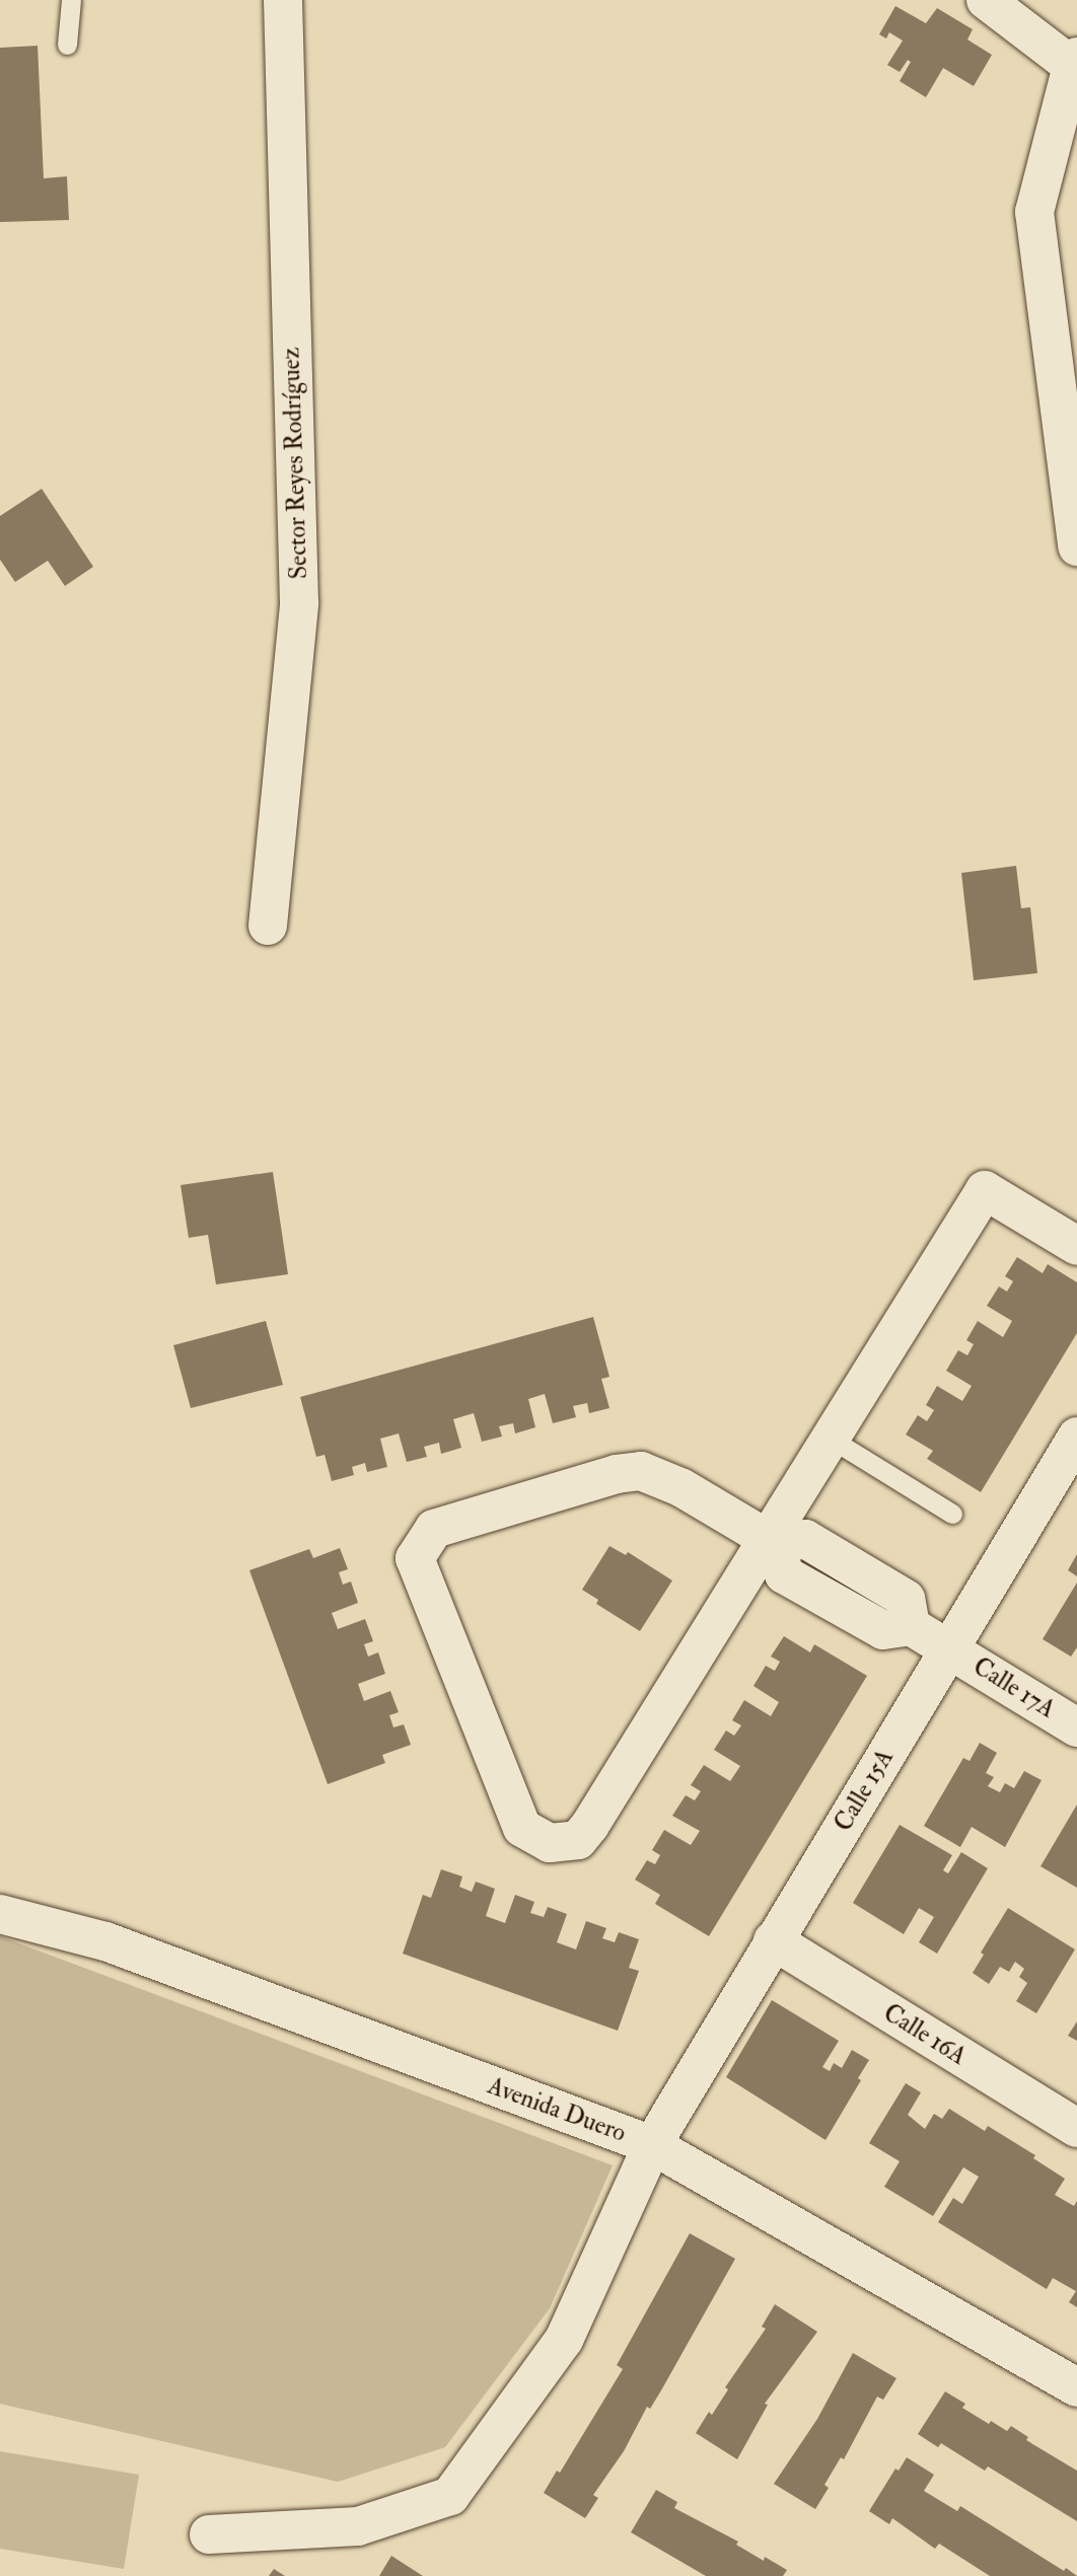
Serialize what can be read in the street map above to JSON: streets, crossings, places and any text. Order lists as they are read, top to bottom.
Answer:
{
  "streets": {
    "street": [
      "Sector Reyes Rodríguez",
      "Calle 17A",
      "Calle 15A",
      "Calle 16A",
      "Avenida Duero"
    ]
  },
  "crossings": [
    ["Calle 17A", "Calle 15A"],
    ["Calle 15A", "Calle 16A"],
    ["Calle 15A", "Avenida Duero"]
  ]
}
